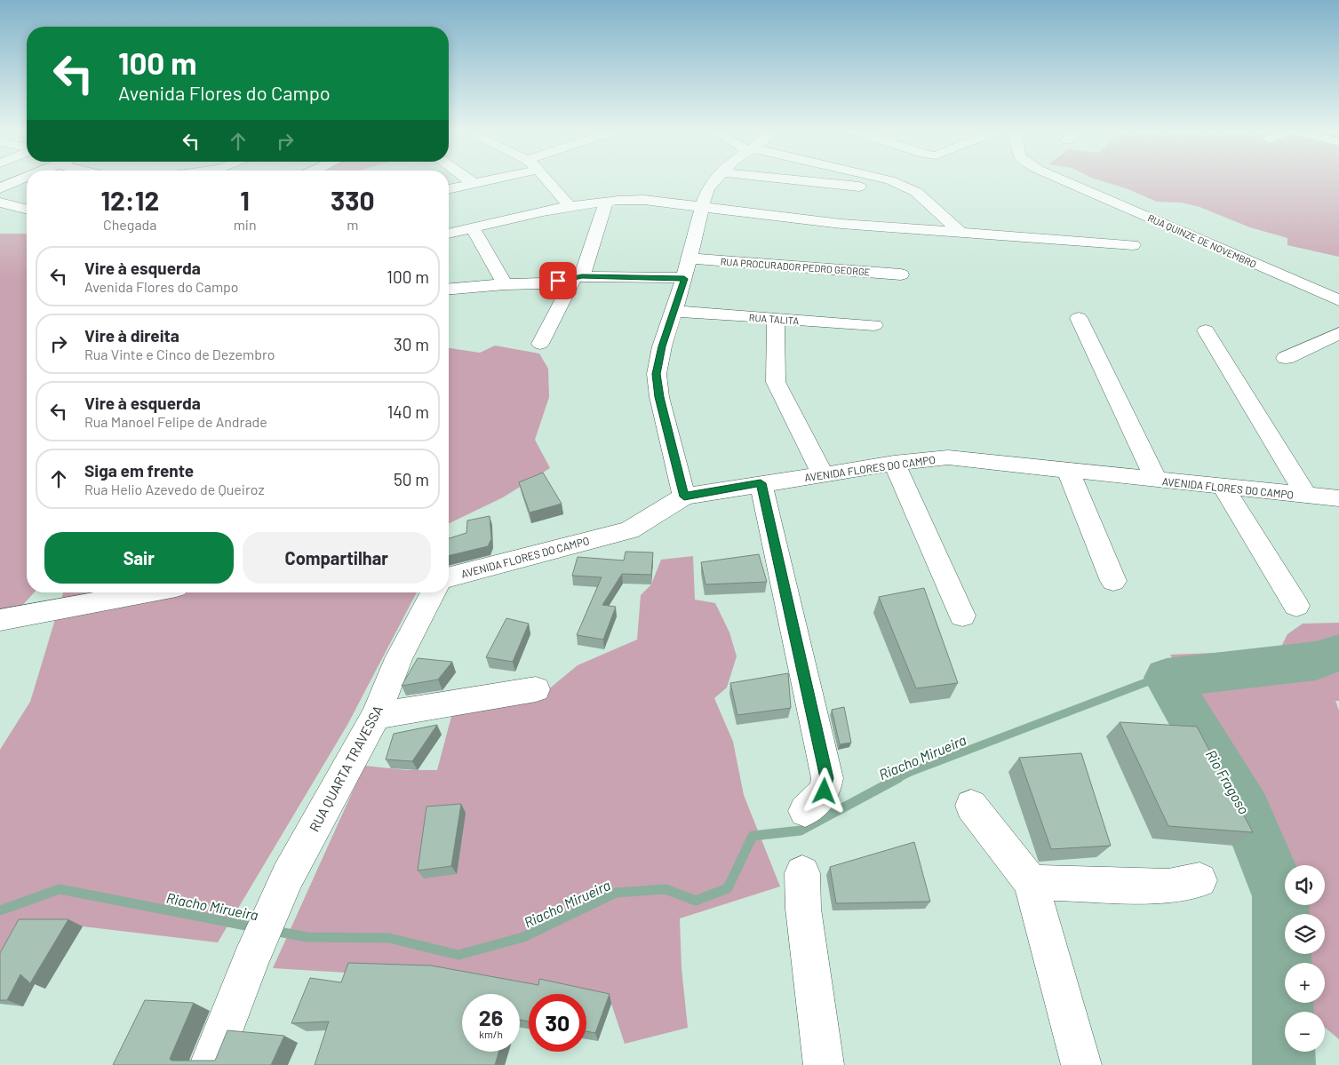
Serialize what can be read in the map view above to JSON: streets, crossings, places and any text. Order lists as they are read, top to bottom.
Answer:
{
  "streets": {
    "street": [
      "RUA QUINZE DE NOVEMBRO",
      "RUA PROCURADOR PEDRO GEORGE",
      "RUA TALITA",
      "AVENIDA FLORES DO CAMPO",
      "RUA QUARTA TRAVESSA"
    ]
  },
  "water": ["Riacho Mirueira", "Rio Fragoso"],
  "page": {
    "turn": ["100 m", "Avenida Flores do Campo"],
    "eta": [
      "12:12",
      "Chegada",
      "1",
      "min",
      "330",
      "m"
    ],
    "list": [
      {
        "name": "Vire à esquerda",
        "note": "Avenida Flores do Campo",
        "value": "100 m"
      },
      {
        "name": "Vire à direita",
        "note": "Rua Vinte e Cinco de Dezembro",
        "value": "30 m"
      },
      {
        "name": "Vire à esquerda",
        "note": "Rua Manoel Felipe de Andrade",
        "value": "140 m"
      },
      {
        "name": "Siga em frente",
        "note": "Rua Helio Azevedo de Queiroz",
        "value": "50 m"
      }
    ],
    "buttons": ["Sair", "Compartilhar"],
    "map_buttons": ["+", "−"],
    "speed": "26 km/h",
    "limit": "30"
  }
}
